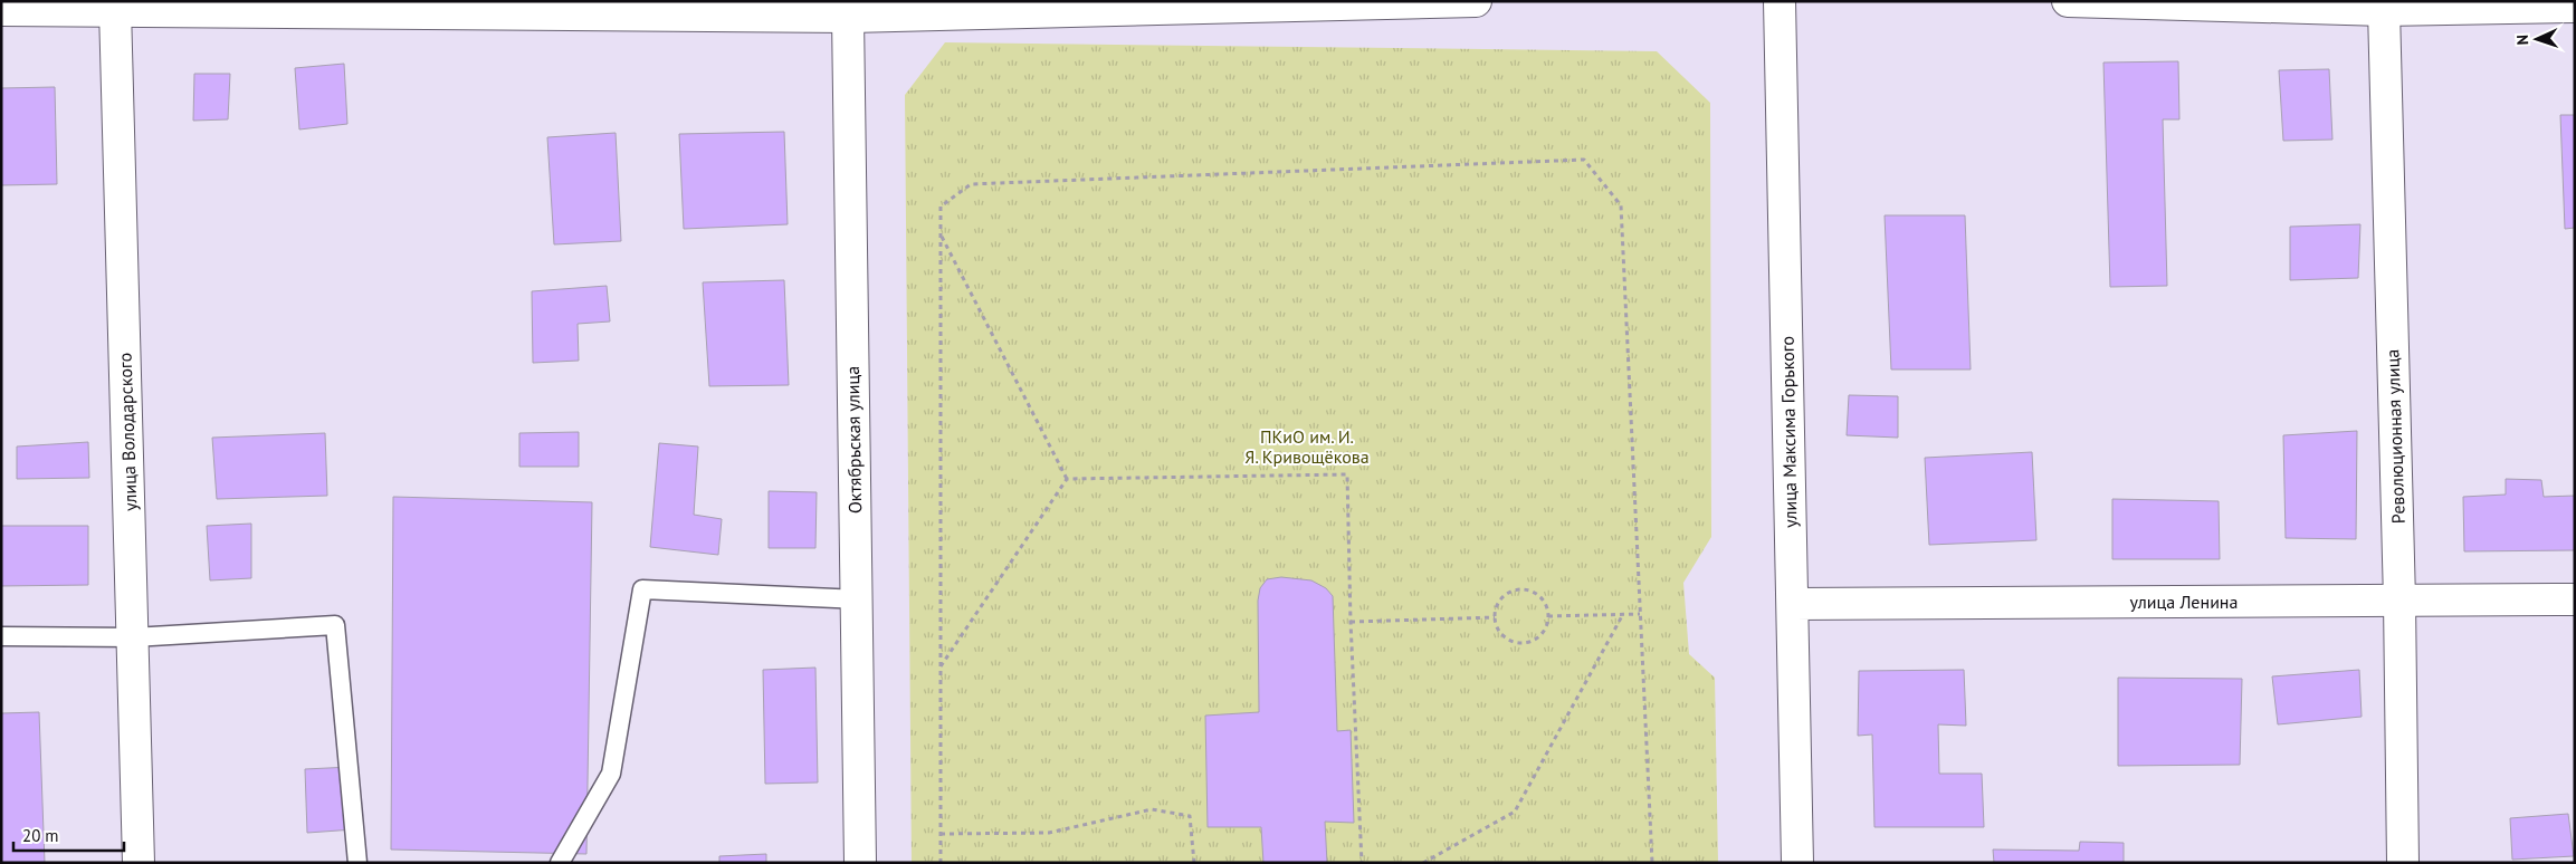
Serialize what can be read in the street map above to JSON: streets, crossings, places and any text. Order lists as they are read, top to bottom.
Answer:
{
  "streets": {
    "street": [
      "улица Володарского",
      "улица Максима Горького",
      "Революционная улица",
      "Октябрьская улица",
      "улица Ленина"
    ]
  },
  "crossings": [
    ["улица Максима Горького", "улица Ленина"],
    ["Революционная улица", "улица Ленина"]
  ],
  "parks": ["ПКиО им. И. Я. Кривощёкова"],
  "scale_bar": "20 m",
  "north": "left"
}
